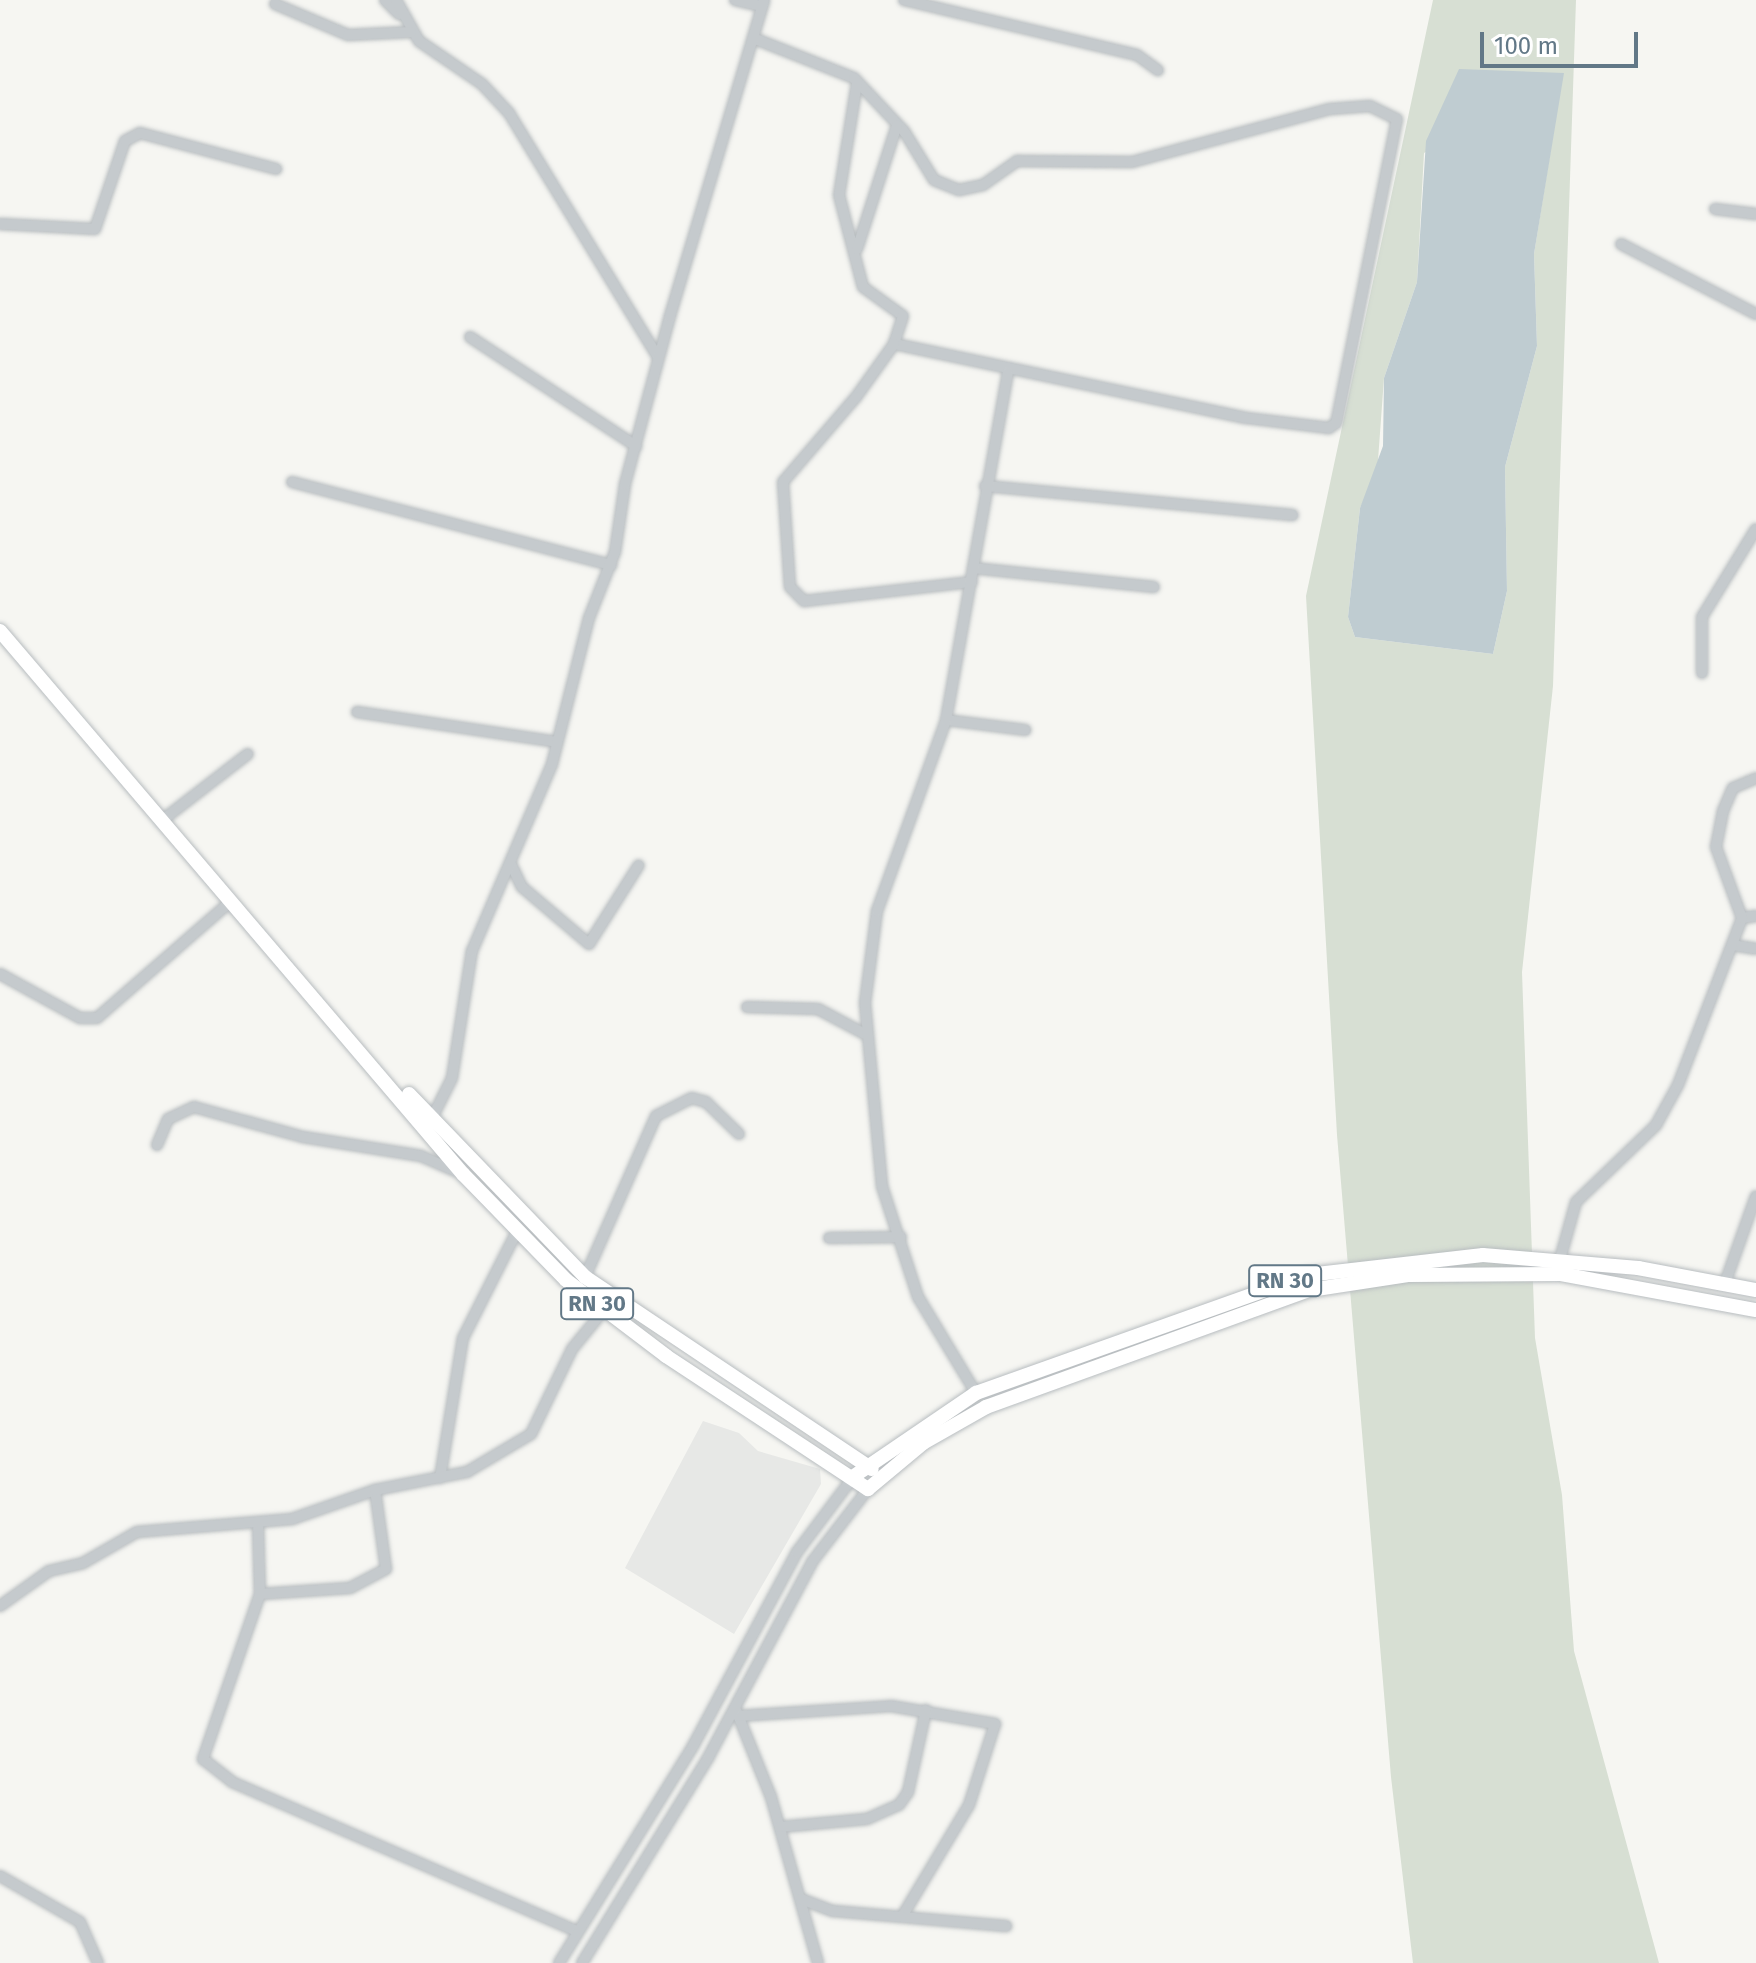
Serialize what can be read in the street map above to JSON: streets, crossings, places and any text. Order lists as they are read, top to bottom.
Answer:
{
  "streets": {
    "main road": ["RN 30"]
  },
  "scale_bar": "100 m"
}
